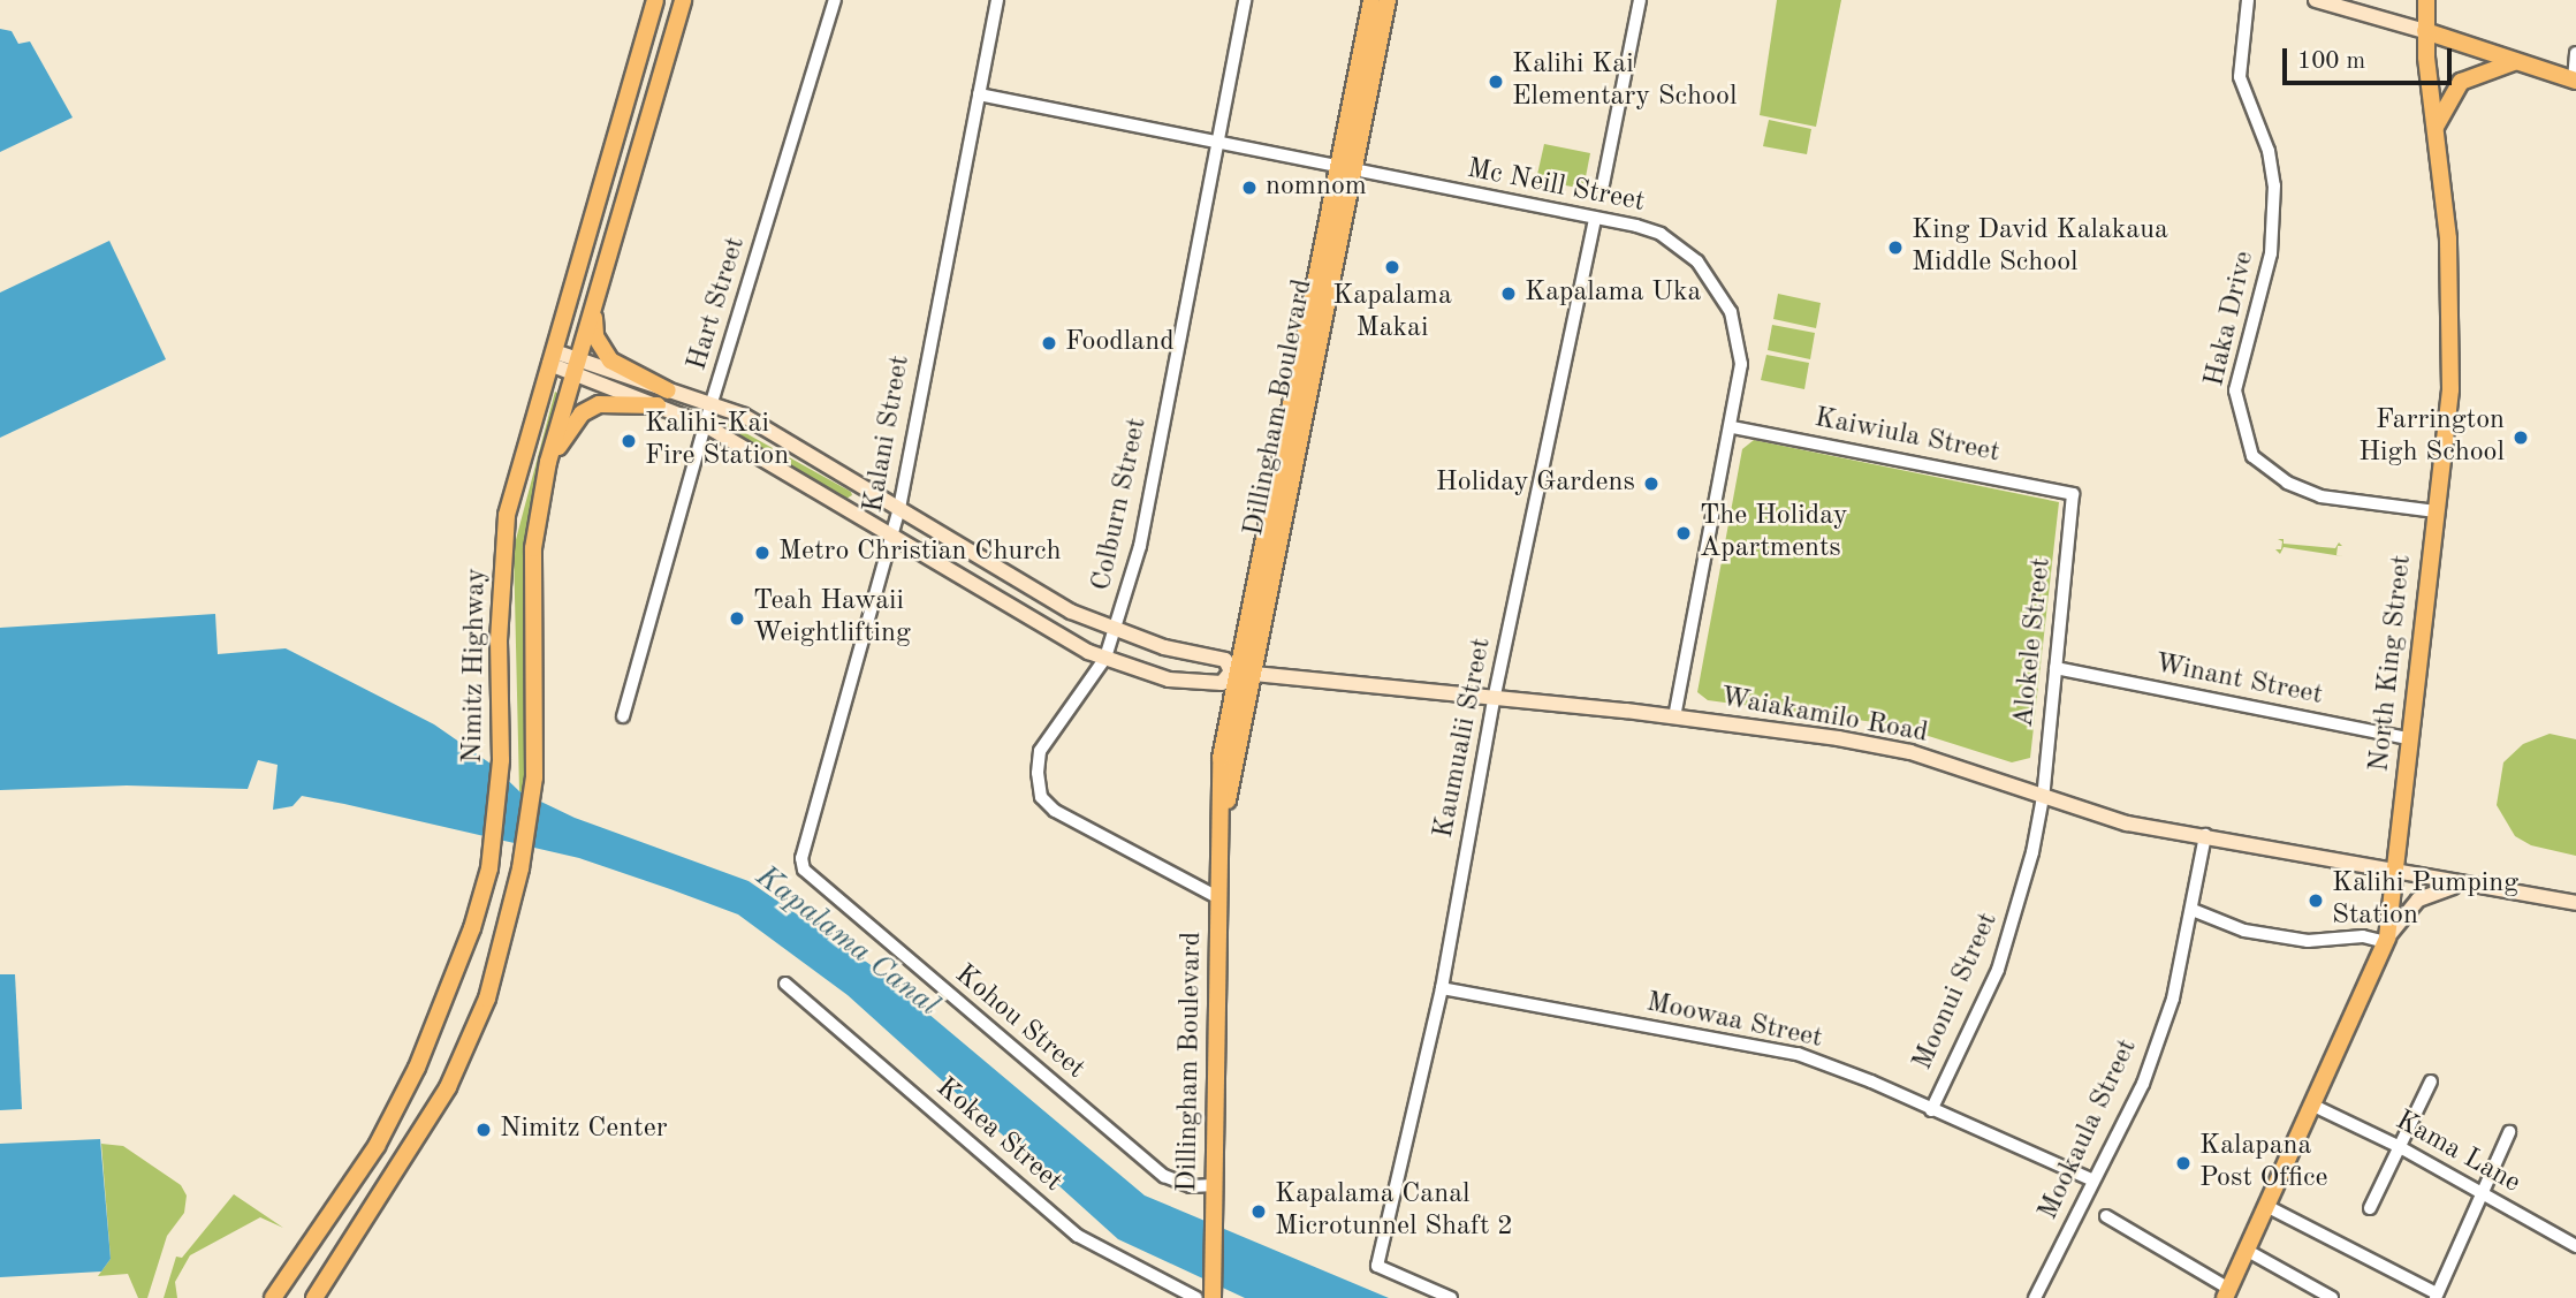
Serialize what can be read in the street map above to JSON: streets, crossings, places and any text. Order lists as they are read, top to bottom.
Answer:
{
  "streets": {
    "main road": [
      "Dillingham Boulevard",
      "North King Street",
      "Nimitz Highway",
      "Waiakamilo Road"
    ],
    "street": [
      "Mc Neill Street",
      "Hart Street",
      "Haka Drive",
      "Kalani Street",
      "Kaiwiula Street",
      "Colburn Street",
      "Alokele Street",
      "Winant Street",
      "Kaumualii Street",
      "Moonui Street",
      "Moowaa Street",
      "Kohou Street",
      "Mookaula Street",
      "Kokea Street",
      "Kama Lane"
    ]
  },
  "crossings": [
    ["Mc Neill Street", "Dillingham Boulevard"],
    ["Mc Neill Street", "Kalani Street"],
    ["Mc Neill Street", "Kaiwiula Street"],
    ["Mc Neill Street", "Colburn Street"],
    ["Mc Neill Street", "Waiakamilo Road"],
    ["Mc Neill Street", "Kaumualii Street"],
    ["Hart Street", "Waiakamilo Road"],
    ["Haka Drive", "North King Street"],
    ["Dillingham Boulevard", "Colburn Street"],
    ["Dillingham Boulevard", "Waiakamilo Road"],
    ["Dillingham Boulevard", "Kohou Street"],
    ["Kalani Street", "Waiakamilo Road"],
    ["Kalani Street", "Kohou Street"],
    ["Kaiwiula Street", "Alokele Street"],
    ["Colburn Street", "Waiakamilo Road"],
    ["Alokele Street", "Winant Street"],
    ["Alokele Street", "Waiakamilo Road"],
    ["Alokele Street", "Moonui Street"],
    ["North King Street", "Winant Street"],
    ["North King Street", "Waiakamilo Road"],
    ["North King Street", "Kama Lane"],
    ["Nimitz Highway", "Waiakamilo Road"],
    ["Waiakamilo Road", "Kaumualii Street"],
    ["Waiakamilo Road", "Moonui Street"],
    ["Waiakamilo Road", "Mookaula Street"],
    ["Kaumualii Street", "Moowaa Street"],
    ["Moonui Street", "Moowaa Street"],
    ["Moowaa Street", "Mookaula Street"]
  ],
  "water": ["Kapalama Canal"],
  "places": [
    "Kalihi Kai Elementary School",
    "nomnom",
    "King David Kalakaua Middle School",
    "Kapalama Makai",
    "Kapalama Uka",
    "Foodland",
    "Farrington High School",
    "Kalihi-Kai Fire Station",
    "Holiday Gardens",
    "The Holiday Apartments",
    "Metro Christian Church",
    "Teah Hawaii Weightlifting",
    "Kalihi Pumping Station",
    "Nimitz Center",
    "Kalapana Post Office",
    "Kapalama Canal Microtunnel Shaft 2"
  ],
  "scale_bar": "100 m"
}
